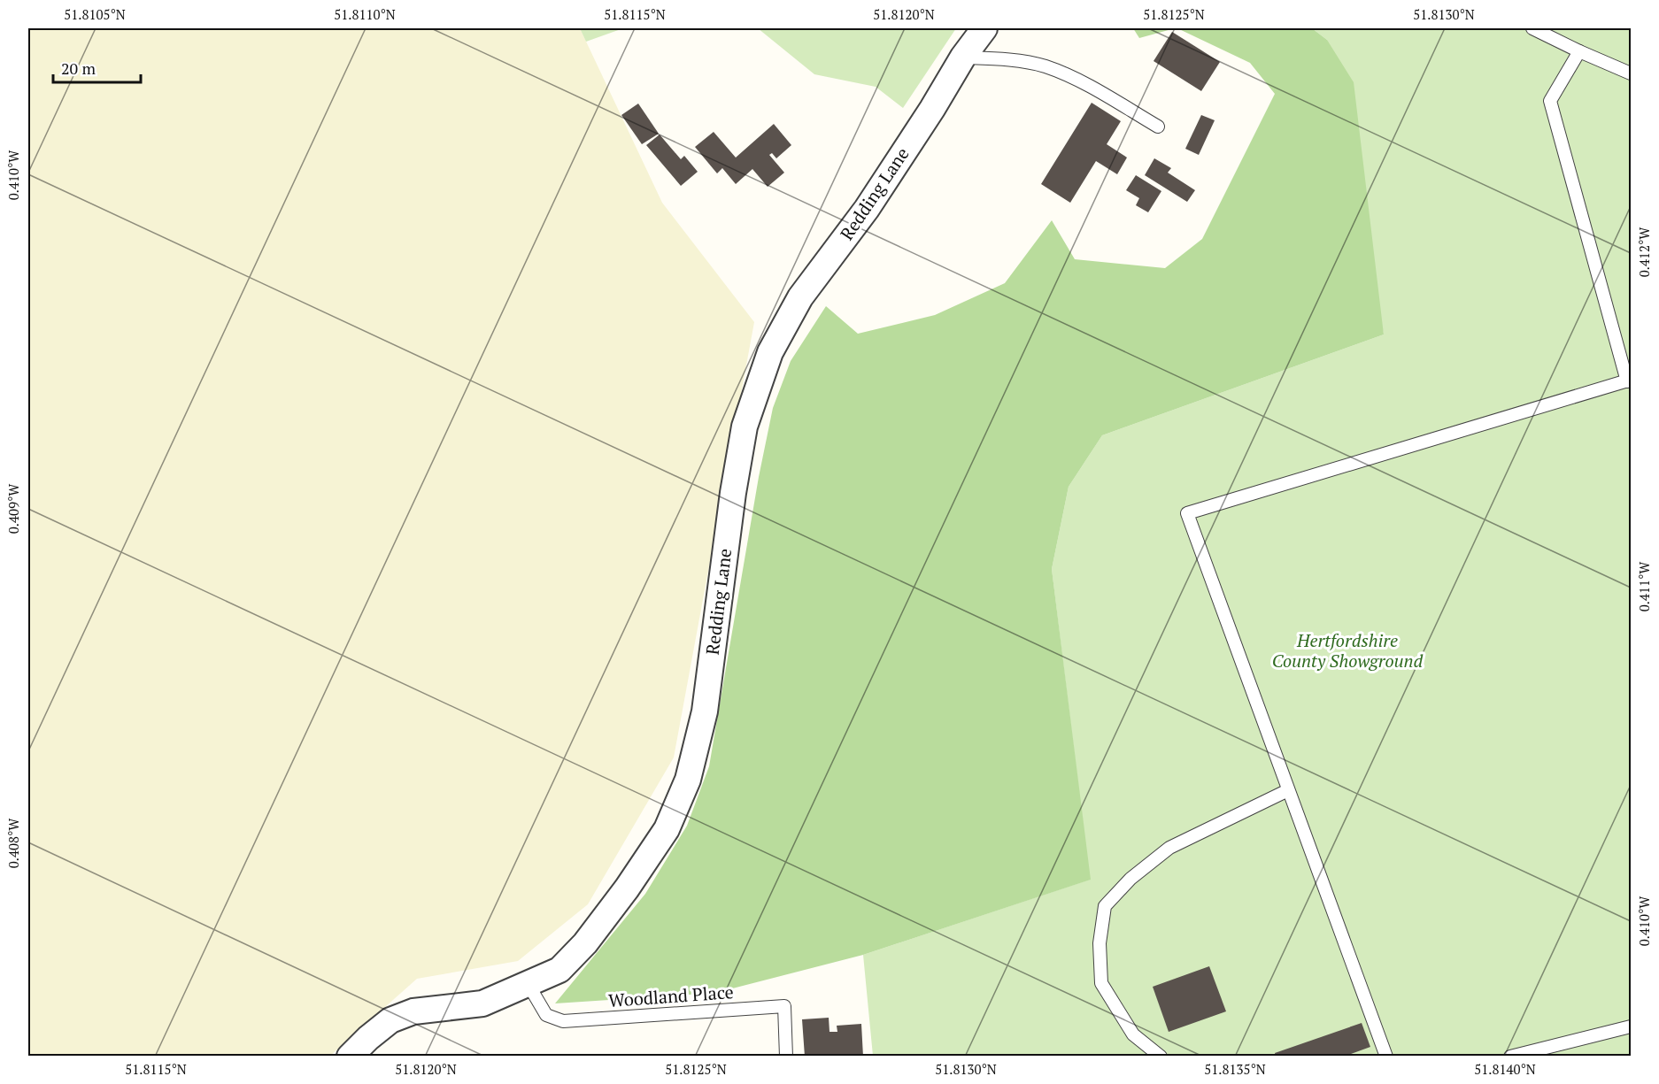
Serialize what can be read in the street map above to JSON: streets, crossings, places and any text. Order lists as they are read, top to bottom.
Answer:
{
  "streets": {
    "street": ["Redding Lane"],
    "lane": ["Woodland Place"]
  },
  "crossings": [
    ["Redding Lane", "Woodland Place"]
  ],
  "parks": ["Hertfordshire County Showground"],
  "scale_bar": "20 m",
  "coordinates": [
    "51.8105°N",
    "51.8110°N",
    "51.8115°N",
    "51.8120°N",
    "51.8125°N",
    "51.8130°N",
    "0.410°W",
    "0.412°W",
    "0.409°W",
    "0.411°W",
    "0.408°W",
    "51.8135°N",
    "51.8140°N"
  ]
}
